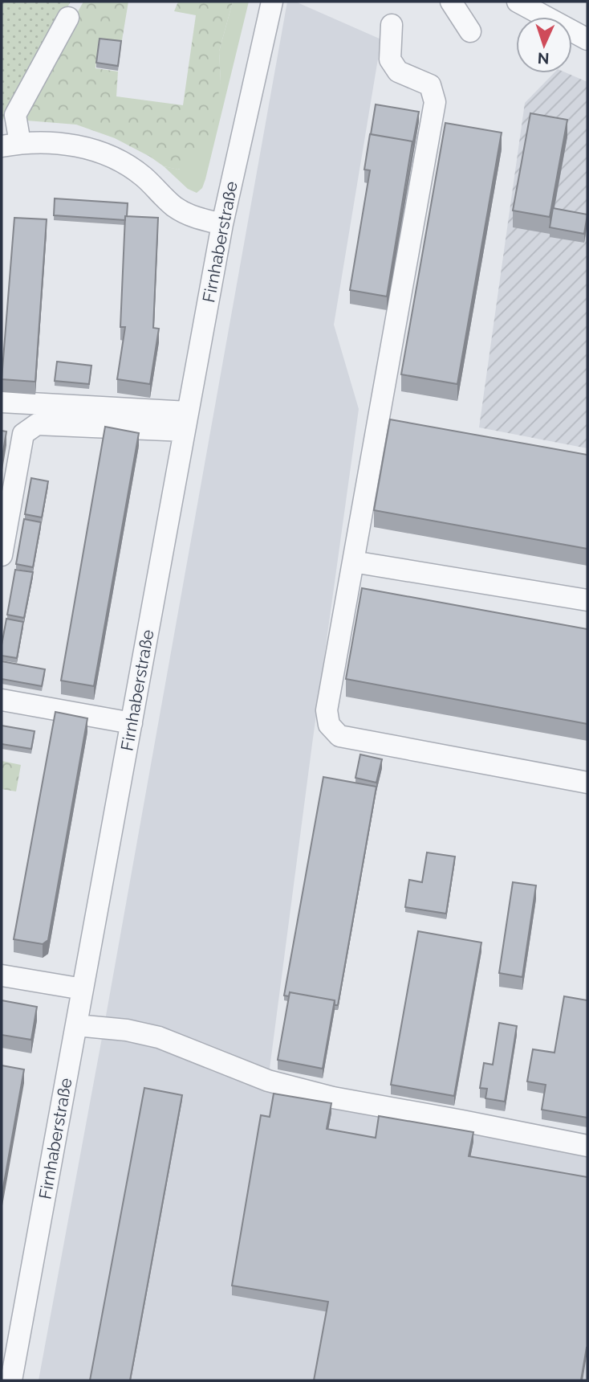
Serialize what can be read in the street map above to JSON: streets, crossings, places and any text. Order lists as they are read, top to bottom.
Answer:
{
  "streets": {
    "street": ["Firnhaberstraße"]
  },
  "north": "bottom"
}
